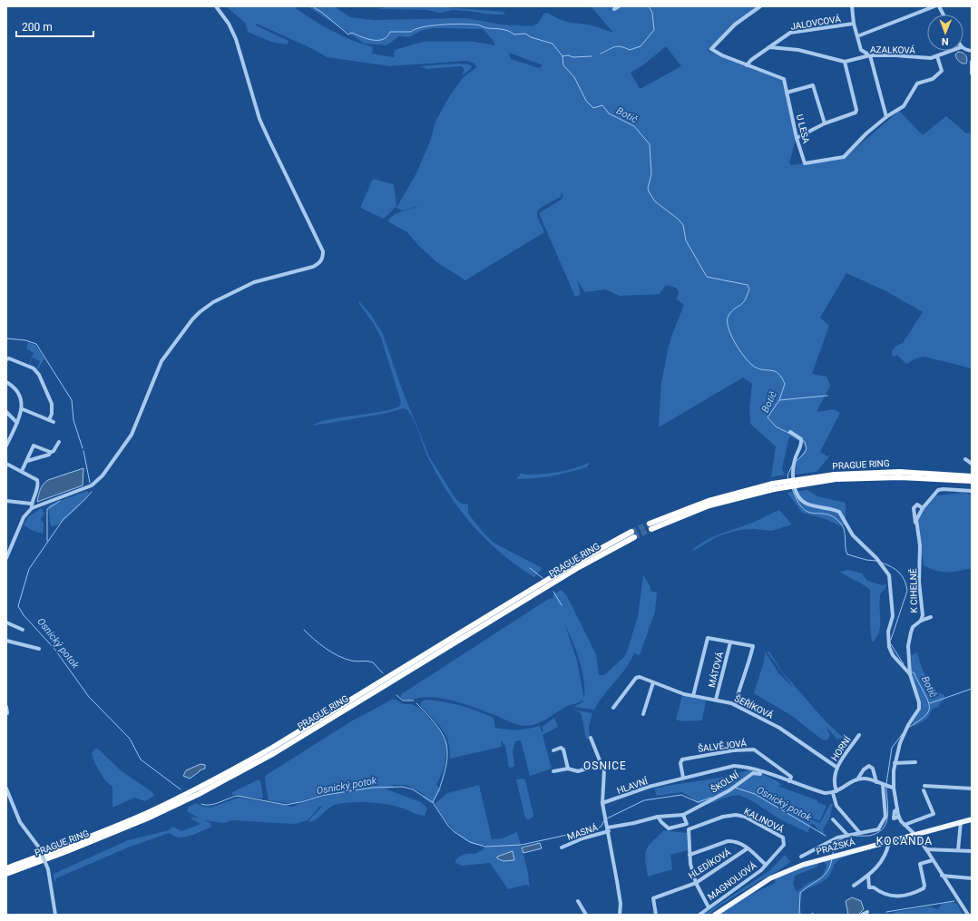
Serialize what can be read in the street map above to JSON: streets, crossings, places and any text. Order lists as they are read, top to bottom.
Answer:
{
  "streets": {
    "highway": ["PRAGUE RING"],
    "main road": ["PRAŽSKÁ"],
    "street": [
      "JALOVCOVÁ",
      "AZALKOVÁ",
      "U LESA",
      "K CIHELNĚ",
      "MÁTOVÁ",
      "ŠEŘÍKOVÁ",
      "ŠALVĚJOVÁ",
      "HORNÍ",
      "ŠKOLNÍ",
      "HLAVNÍ",
      "KALINOVÁ",
      "MASNÁ",
      "HLEDÍKOVÁ",
      "MAGNOLIOVÁ"
    ]
  },
  "crossings": [
    ["JALOVCOVÁ", "AZALKOVÁ"],
    ["JALOVCOVÁ", "U LESA"],
    ["MÁTOVÁ", "ŠEŘÍKOVÁ"],
    ["ŠEŘÍKOVÁ", "HORNÍ"],
    ["ŠALVĚJOVÁ", "HLAVNÍ"],
    ["ŠKOLNÍ", "HLAVNÍ"],
    ["ŠKOLNÍ", "MASNÁ"],
    ["KALINOVÁ", "HLEDÍKOVÁ"],
    ["KALINOVÁ", "MAGNOLIOVÁ"]
  ],
  "districts": ["OSNICE", "KOCANDA"],
  "water": ["Botič", "Osnický potok"],
  "scale_bar": "200 m",
  "north": "bottom"
}
